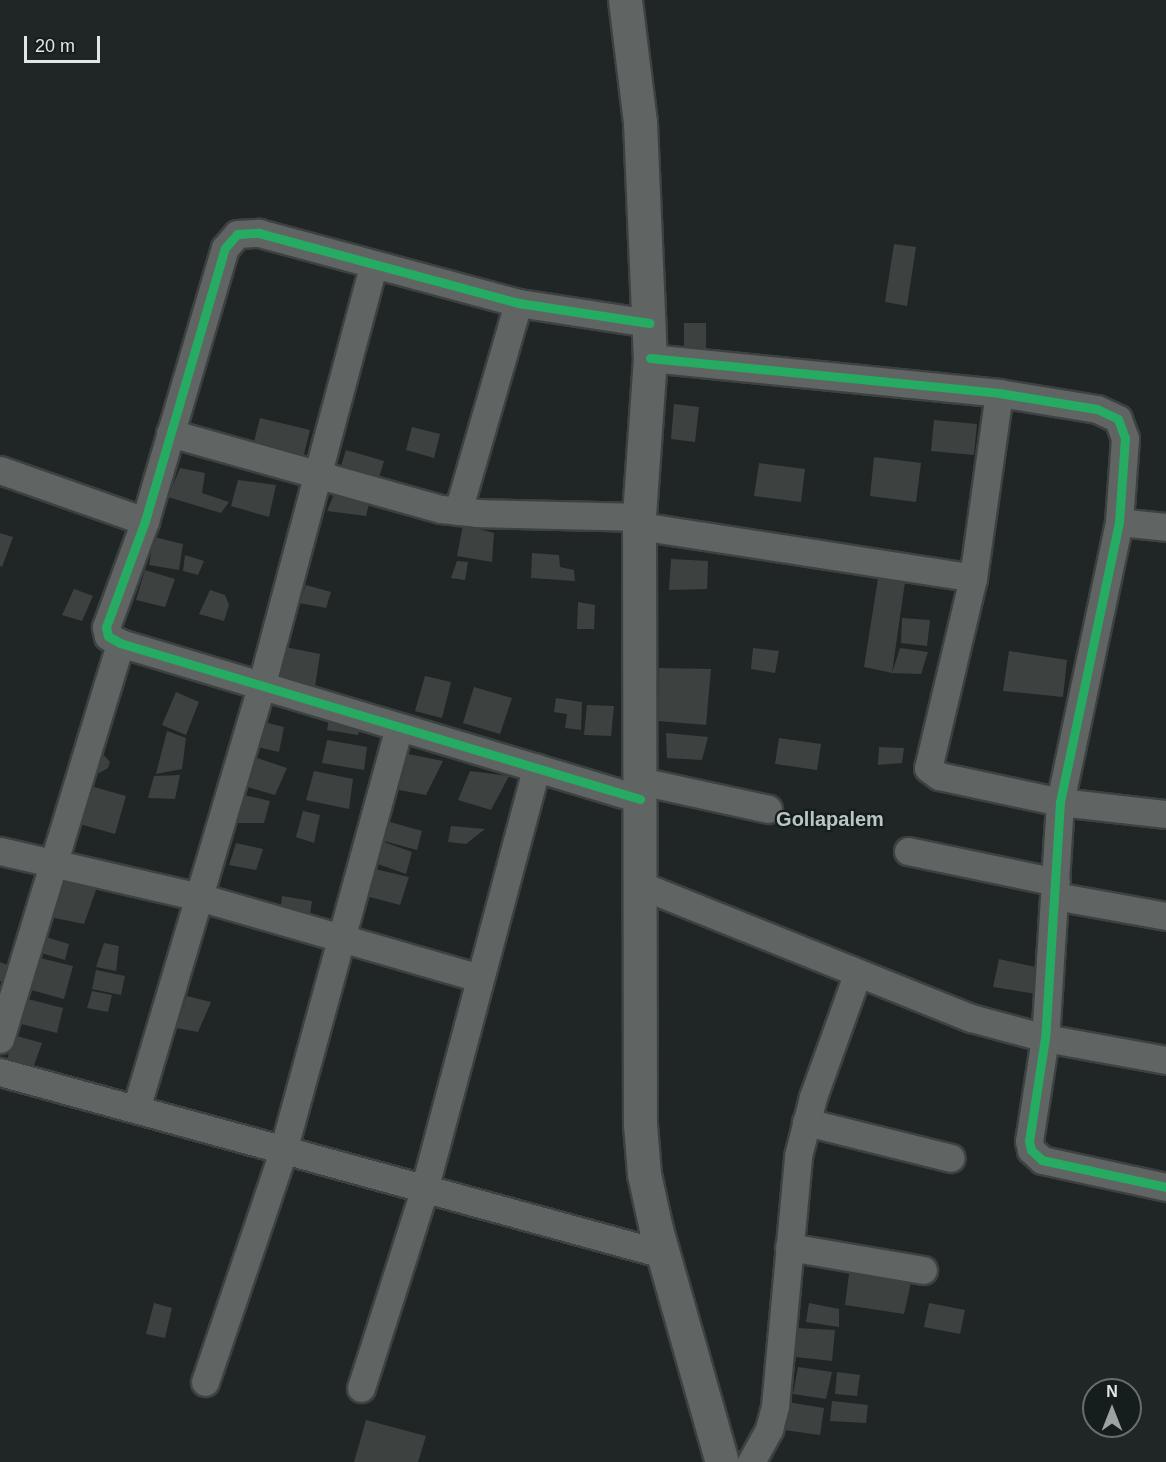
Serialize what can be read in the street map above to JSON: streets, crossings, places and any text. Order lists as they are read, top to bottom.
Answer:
{
  "districts": ["Gollapalem"],
  "scale_bar": "20 m",
  "north": "top"
}
